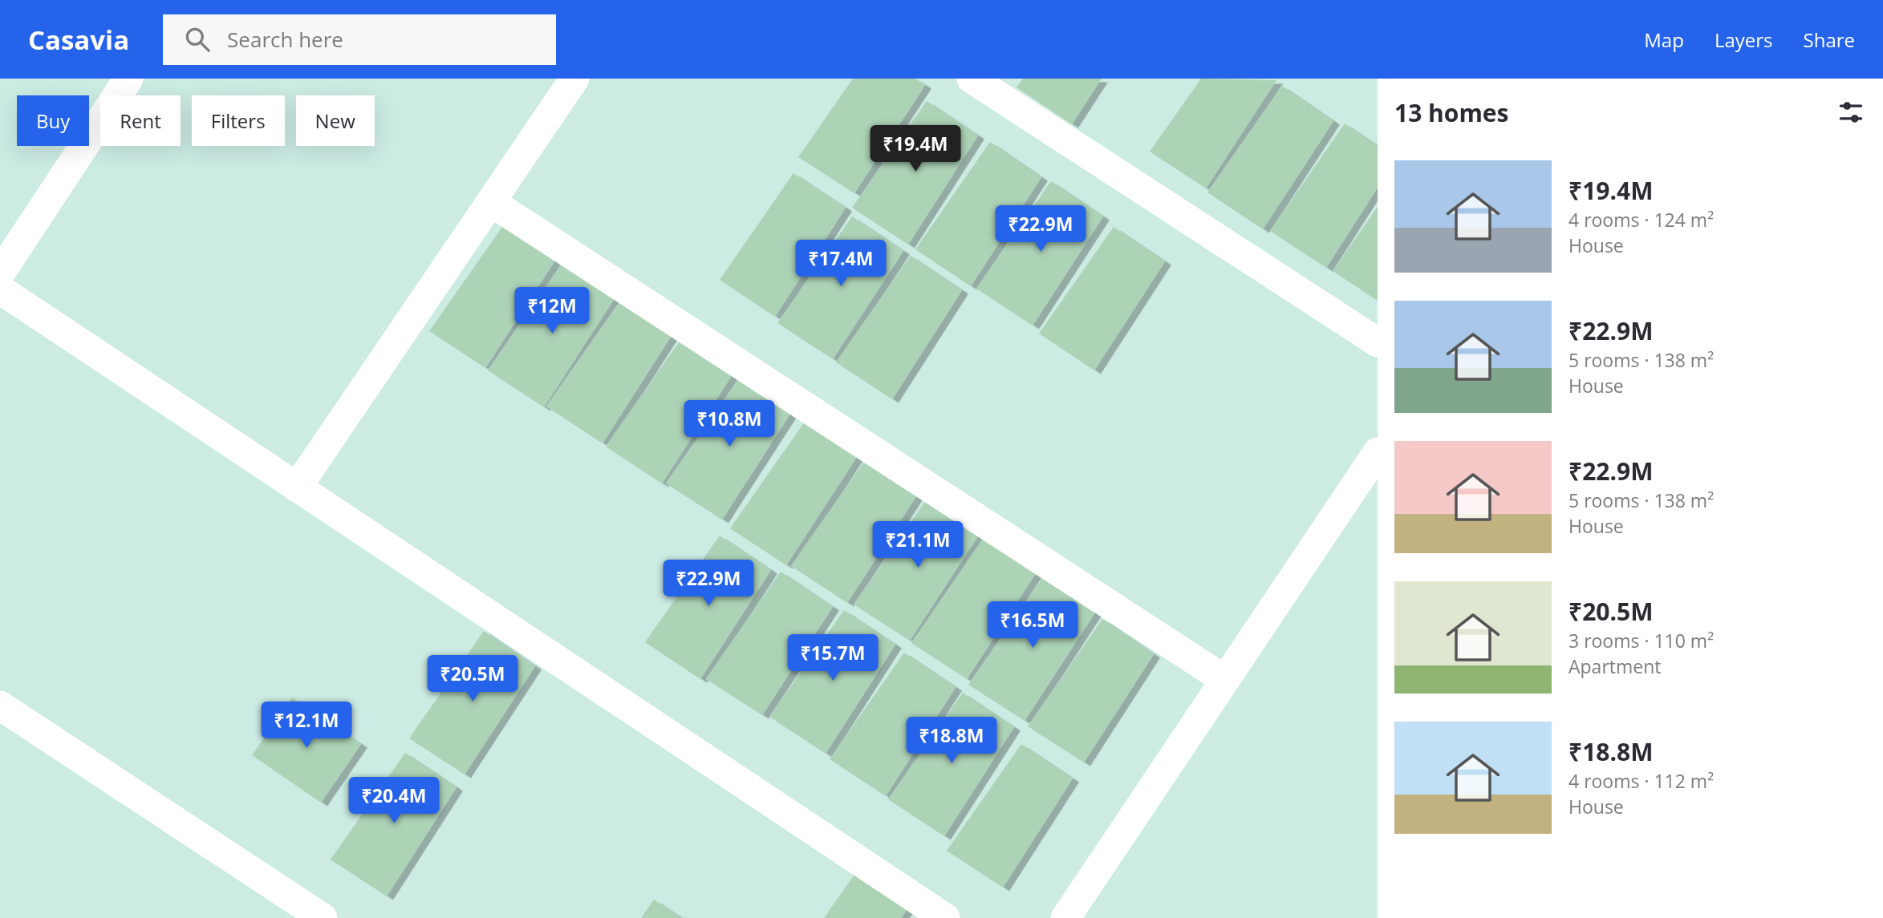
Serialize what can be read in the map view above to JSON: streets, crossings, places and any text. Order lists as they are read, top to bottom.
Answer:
{
  "page": {
    "header": "Casavia",
    "search": "Search here",
    "nav": ["Map", "Layers", "Share"],
    "heading": "13 homes",
    "chip": [
      "Buy",
      "Rent",
      "Filters",
      "New"
    ],
    "price": [
      "₹19.4M",
      "₹22.9M",
      "₹17.4M",
      "₹12M",
      "₹10.8M",
      "₹21.1M",
      "₹22.9M",
      "₹16.5M",
      "₹15.7M",
      "₹20.5M",
      "₹12.1M",
      "₹18.8M",
      "₹20.4M"
    ],
    "list": [
      {
        "name": "₹19.4M",
        "note": "4 rooms · 124 m² · House"
      },
      {
        "name": "₹22.9M",
        "note": "5 rooms · 138 m² · House"
      },
      {
        "name": "₹22.9M",
        "note": "5 rooms · 138 m² · House"
      },
      {
        "name": "₹20.5M",
        "note": "3 rooms · 110 m² · Apartment"
      },
      {
        "name": "₹18.8M",
        "note": "4 rooms · 112 m² · House"
      }
    ]
  }
}
